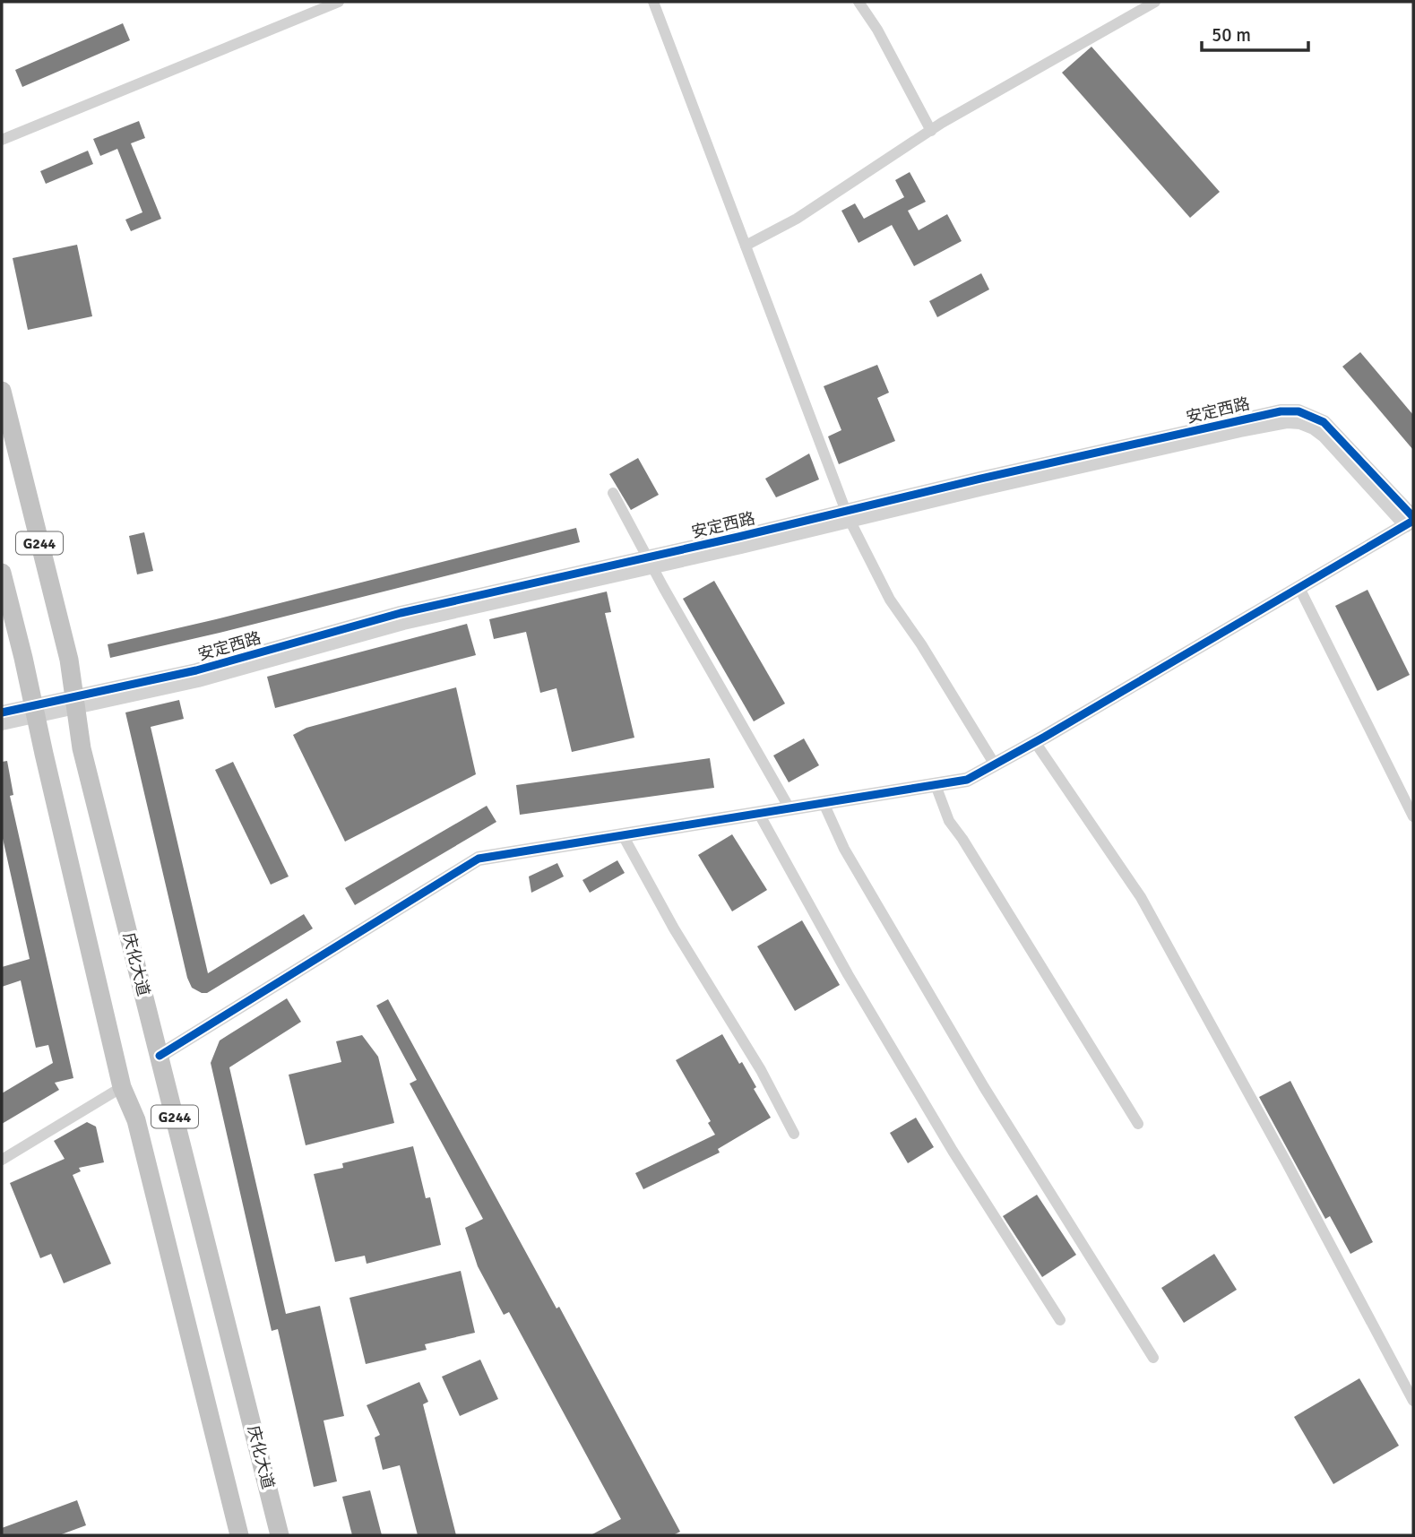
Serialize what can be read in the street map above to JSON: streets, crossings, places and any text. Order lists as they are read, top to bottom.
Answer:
{
  "streets": {
    "highway": ["G244", "庆化大道"],
    "street": ["安定西路"]
  },
  "crossings": [
    ["安定西路", "G244"],
    ["安定西路", "庆化大道"]
  ],
  "scale_bar": "50 m"
}
